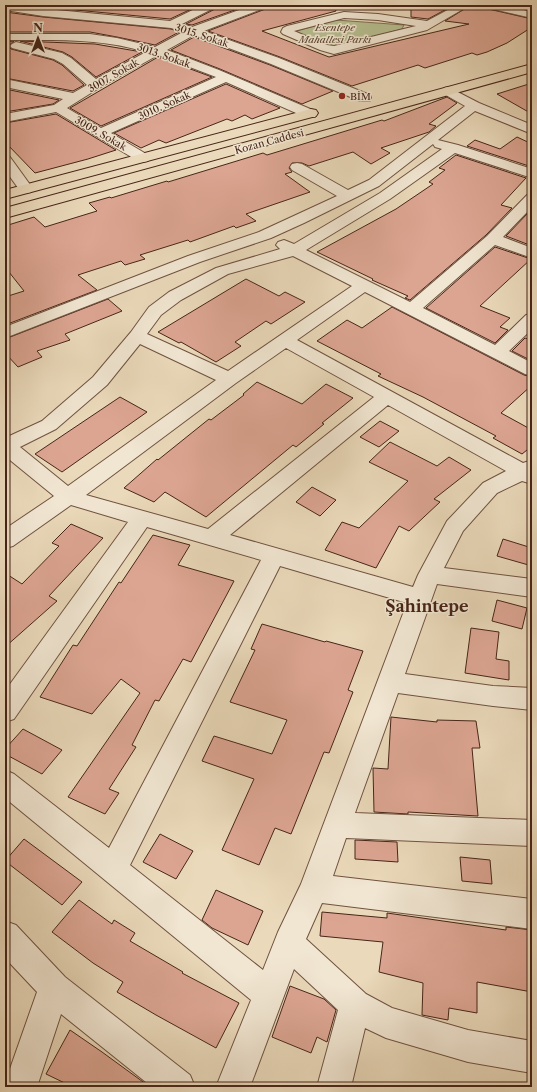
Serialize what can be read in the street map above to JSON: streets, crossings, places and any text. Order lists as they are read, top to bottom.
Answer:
{
  "streets": {
    "highway": ["Kozan Caddesi"],
    "street": [
      "3015. Sokak",
      "3013. Sokak",
      "3007. Sokak",
      "3010. Sokak",
      "3009. Sokak"
    ]
  },
  "crossings": [
    ["3015. Sokak", "3007. Sokak"],
    ["3013. Sokak", "3007. Sokak"],
    ["3013. Sokak", "3010. Sokak"],
    ["3013. Sokak", "Kozan Caddesi"],
    ["3007. Sokak", "3009. Sokak"],
    ["3010. Sokak", "3009. Sokak"],
    ["3009. Sokak", "Kozan Caddesi"]
  ],
  "districts": ["Şahintepe"],
  "parks": ["Esentepe Mahallesi Parkı"],
  "places": ["BİM"],
  "north": "top"
}
